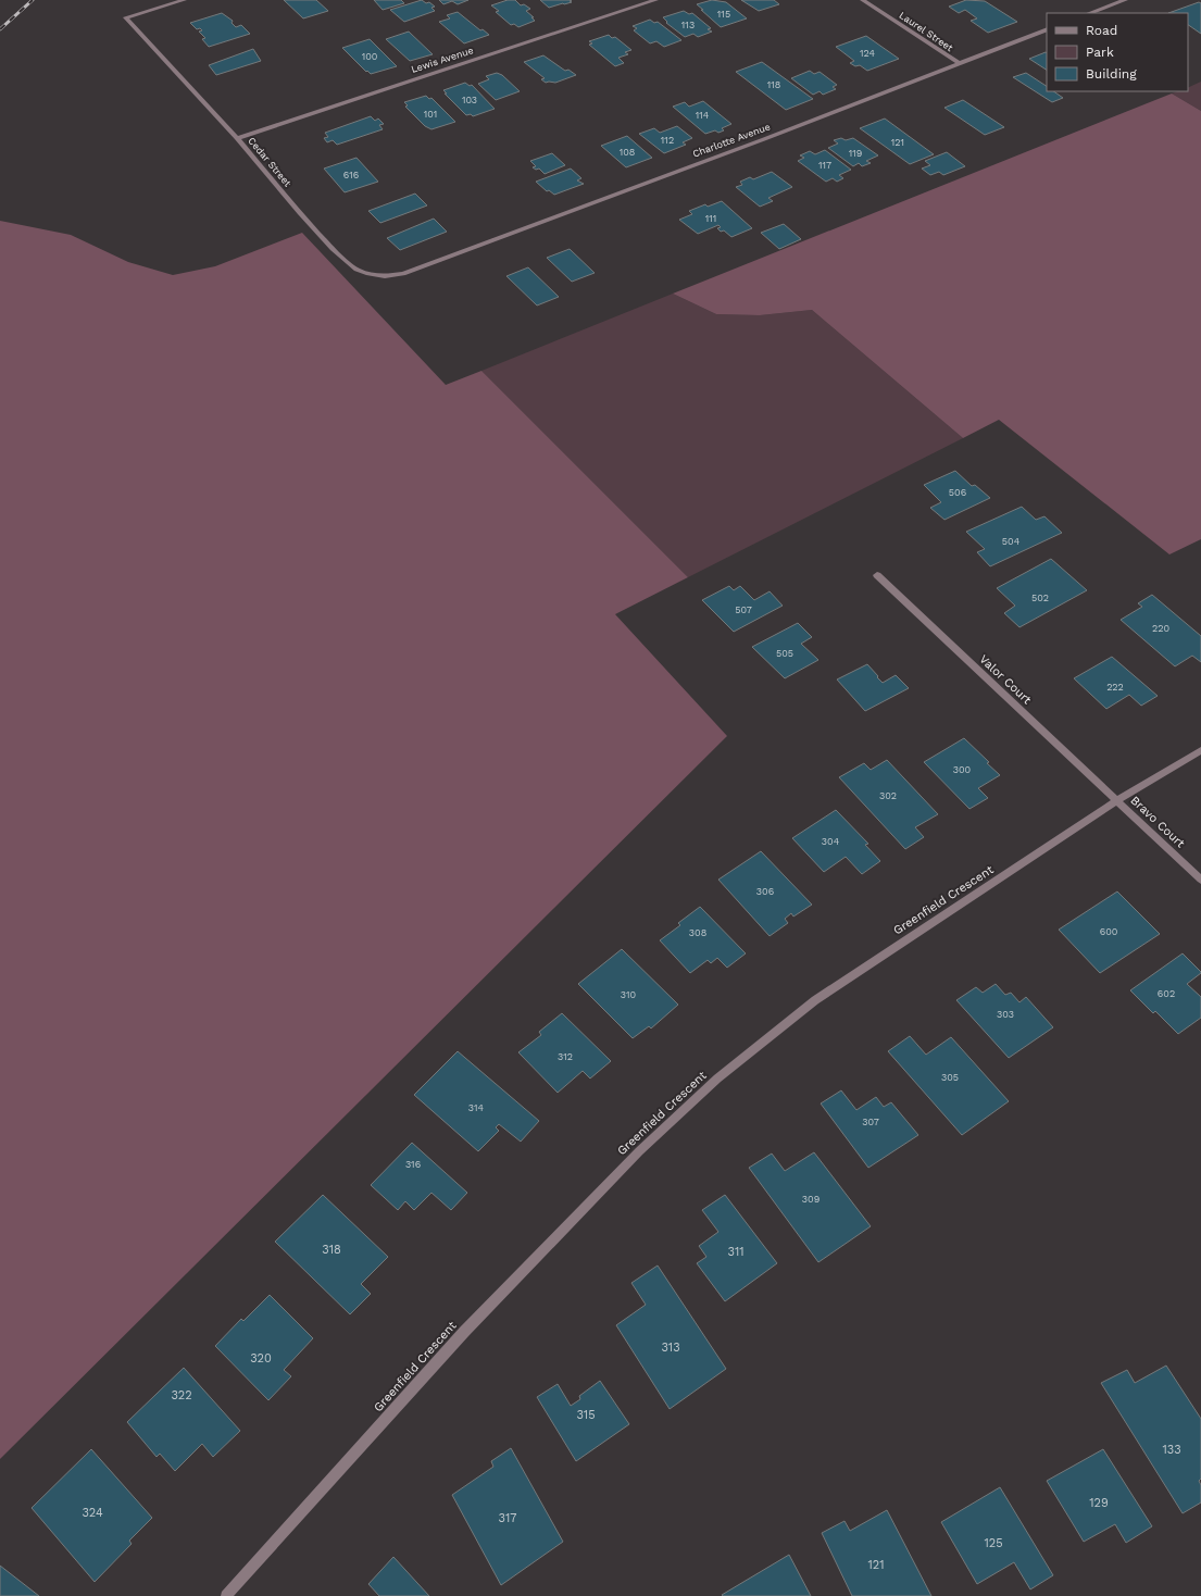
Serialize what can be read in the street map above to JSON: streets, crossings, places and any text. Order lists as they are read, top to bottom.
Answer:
{
  "streets": {
    "street": [
      "Laurel Street",
      "Lewis Avenue",
      "Charlotte Avenue",
      "Cedar Street",
      "Valor Court",
      "Bravo Court",
      "Greenfield Crescent"
    ]
  },
  "crossings": [
    ["Laurel Street", "Charlotte Avenue"],
    ["Lewis Avenue", "Cedar Street"],
    ["Charlotte Avenue", "Cedar Street"],
    ["Valor Court", "Bravo Court"],
    ["Valor Court", "Greenfield Crescent"],
    ["Bravo Court", "Greenfield Crescent"]
  ],
  "house_numbers": [
    "115",
    "113",
    "124",
    "100",
    "118",
    "103",
    "101",
    "114",
    "112",
    "121",
    "108",
    "119",
    "117",
    "616",
    "111",
    "506",
    "504",
    "502",
    "507",
    "220",
    "505",
    "222",
    "300",
    "302",
    "304",
    "306",
    "600",
    "308",
    "602",
    "310",
    "303",
    "312",
    "305",
    "314",
    "307",
    "316",
    "309",
    "318",
    "311",
    "313",
    "320",
    "322",
    "315",
    "133",
    "129",
    "324",
    "317",
    "125",
    "121"
  ],
  "legend": ["Road", "Park", "Building"]
}
